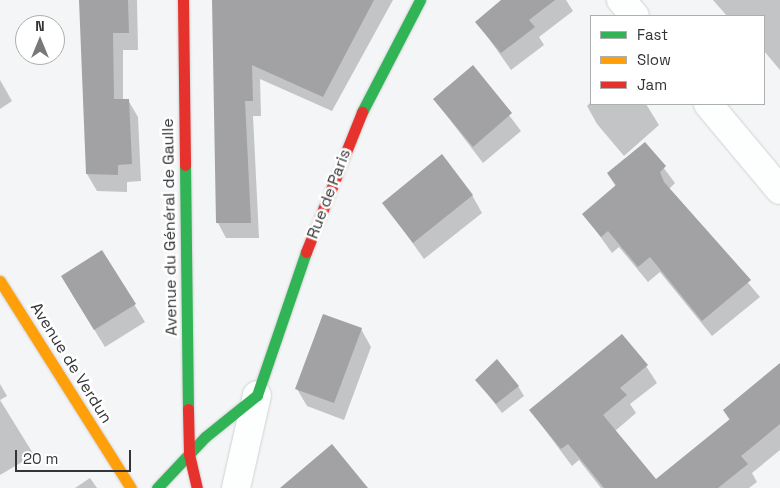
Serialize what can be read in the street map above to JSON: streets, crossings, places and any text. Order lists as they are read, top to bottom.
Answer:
{
  "streets": {
    "street": ["Rue de Paris", "Avenue du Général de Gaulle", "Avenue de Verdun"]
  },
  "legend": ["Fast", "Slow", "Jam"],
  "scale_bar": "20 m",
  "north": "top"
}
